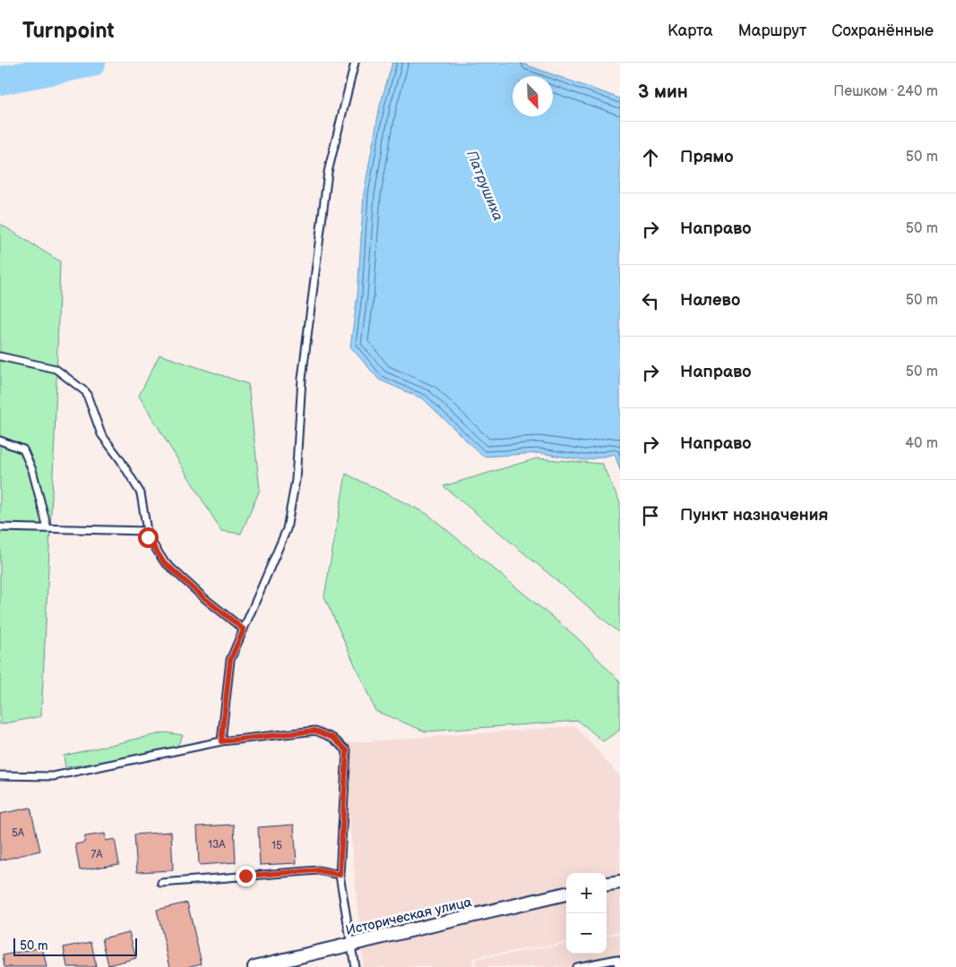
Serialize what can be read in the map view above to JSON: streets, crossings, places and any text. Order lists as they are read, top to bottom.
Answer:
{
  "streets": {
    "street": ["Историческая улица"]
  },
  "water": ["Патрушиха"],
  "house_numbers": [
    "5А",
    "13А",
    "15",
    "7А"
  ],
  "scale_bar": "50 m",
  "north": "bottom right",
  "page": {
    "header": "Turnpoint",
    "nav": ["Карта", "Маршрут", "Сохранённые"],
    "heading": ["3 мин", "Пешком · 240 m"],
    "list": [
      ["Прямо", "50 m"],
      ["Направо", "50 m"],
      ["Налево", "50 m"],
      ["Направо", "50 m"],
      ["Направо", "40 m"],
      "Пункт назначения"
    ],
    "map_buttons": ["+", "−"],
    "scale": "50 m"
  }
}
